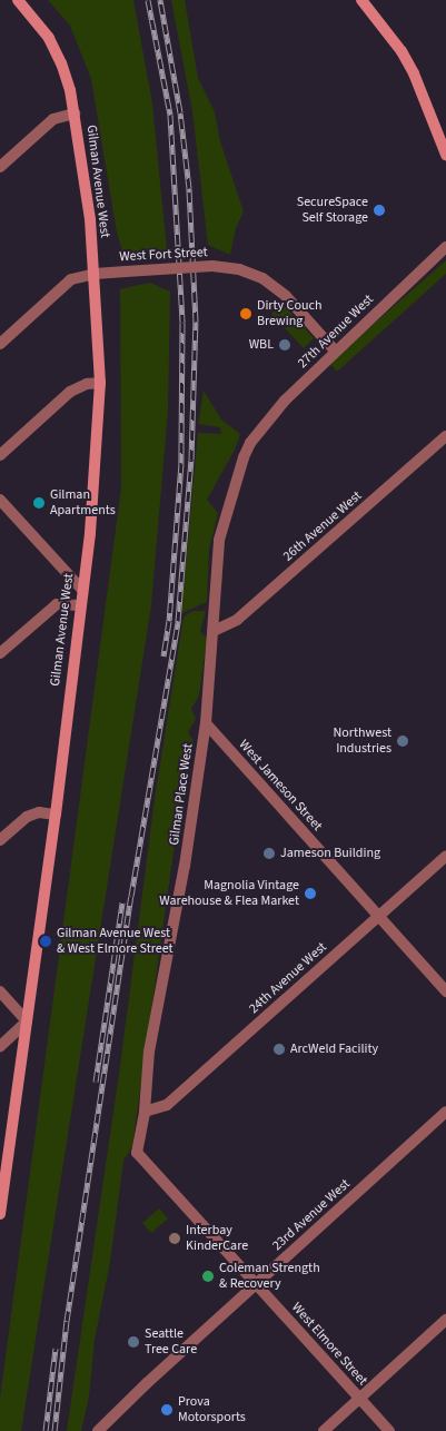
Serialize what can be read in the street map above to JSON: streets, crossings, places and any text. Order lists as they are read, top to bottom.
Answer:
{
  "streets": {
    "main road": ["Gilman Avenue West"],
    "street": [
      "West Fort Street",
      "27th Avenue West",
      "26th Avenue West",
      "West Jameson Street",
      "Gilman Place West",
      "24th Avenue West",
      "23rd Avenue West",
      "West Elmore Street"
    ]
  },
  "crossings": [
    ["Gilman Avenue West", "West Fort Street"],
    ["West Fort Street", "27th Avenue West"],
    ["27th Avenue West", "Gilman Place West"],
    ["26th Avenue West", "Gilman Place West"],
    ["West Jameson Street", "Gilman Place West"],
    ["West Jameson Street", "24th Avenue West"],
    ["Gilman Place West", "24th Avenue West"],
    ["Gilman Place West", "West Elmore Street"],
    ["23rd Avenue West", "West Elmore Street"]
  ],
  "places": [
    "SecureSpace Self Storage",
    "Dirty Couch Brewing",
    "WBL",
    "Gilman Apartments",
    "Northwest Industries",
    "Jameson Building",
    "Magnolia Vintage Warehouse & Flea Market",
    "Gilman Avenue West & West Elmore Street",
    "ArcWeld Facility",
    "Interbay KinderCare",
    "Coleman Strength & Recovery",
    "Seattle Tree Care",
    "Prova Motorsports"
  ]
}
